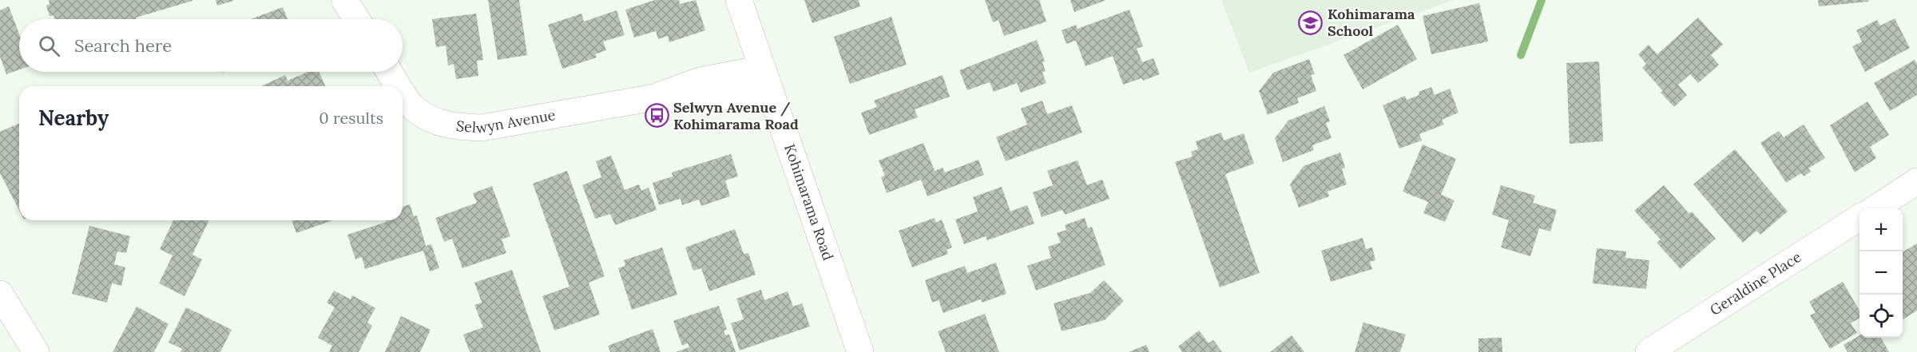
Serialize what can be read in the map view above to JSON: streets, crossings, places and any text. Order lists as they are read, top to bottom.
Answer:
{
  "streets": {
    "street": ["Selwyn Avenue", "Kohimarama Road", "Geraldine Place"]
  },
  "crossings": [
    ["Selwyn Avenue", "Kohimarama Road"]
  ],
  "places": {
    "school or university": ["Kohimarama School"],
    "bus stop": ["Selwyn Avenue / Kohimarama Road"]
  },
  "page": {
    "search": "Search here",
    "heading": ["Nearby", "0 results"],
    "map_buttons": ["+", "−"]
  }
}
